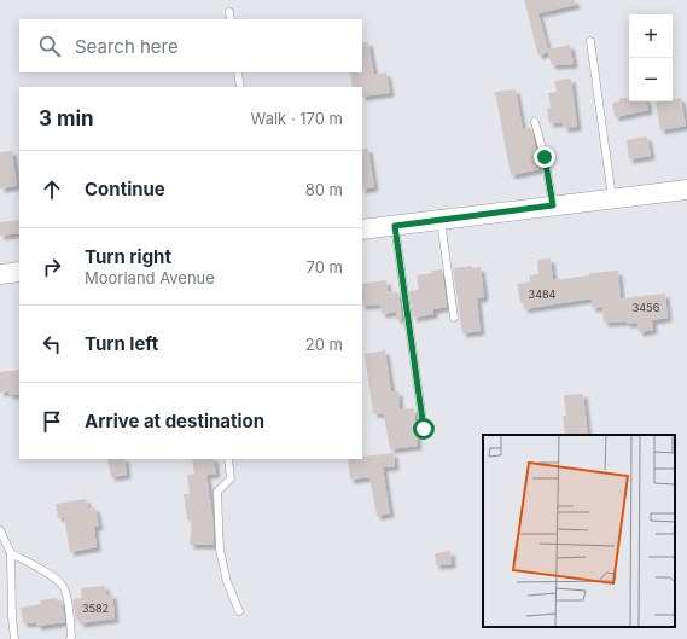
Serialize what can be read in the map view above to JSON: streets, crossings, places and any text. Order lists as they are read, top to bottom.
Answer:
{
  "house_numbers": ["3484", "3456", "3582"],
  "page": {
    "map_buttons": ["+", "−"],
    "search": "Search here",
    "heading": ["3 min", "Walk · 170 m"],
    "list": [
      ["Continue", "80 m"],
      ["Turn right", "Moorland Avenue", "70 m"],
      ["Turn left", "20 m"],
      "Arrive at destination"
    ]
  }
}
